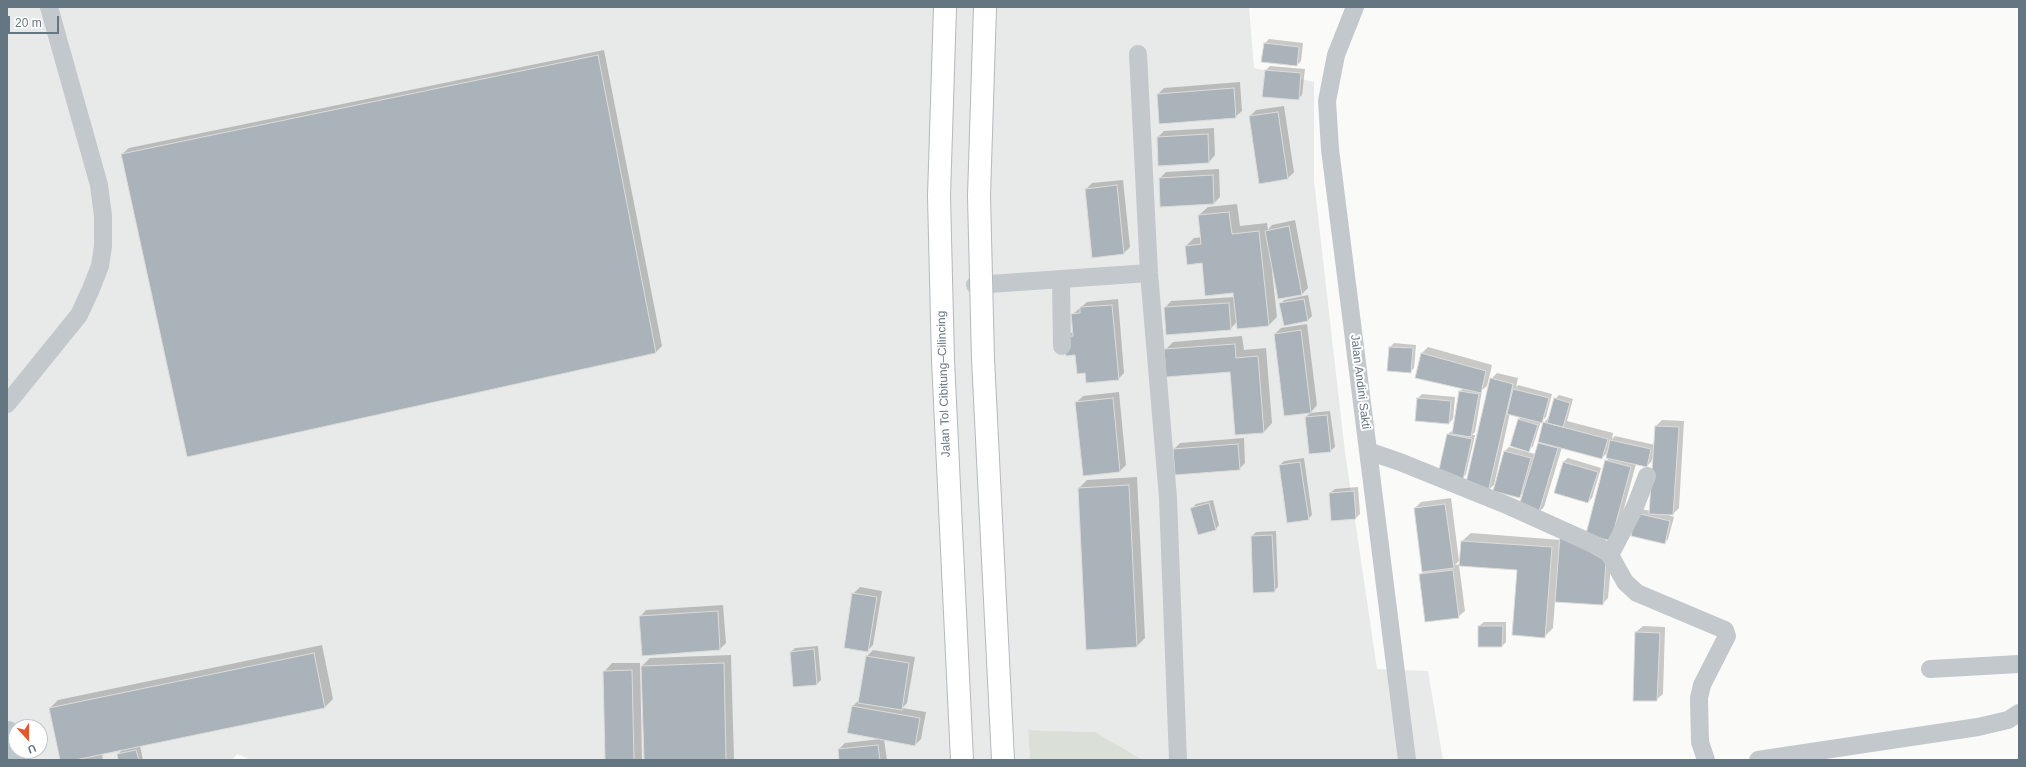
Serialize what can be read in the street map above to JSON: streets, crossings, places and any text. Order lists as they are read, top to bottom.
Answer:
{
  "streets": {
    "highway": ["Jalan Tol Cibitung–Cilincing"],
    "street": ["Jalan Andini Sakti"]
  },
  "scale_bar": "20 m",
  "north": "bottom"
}
